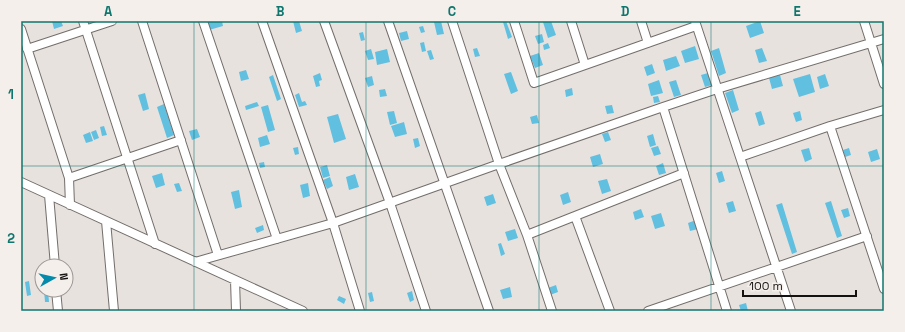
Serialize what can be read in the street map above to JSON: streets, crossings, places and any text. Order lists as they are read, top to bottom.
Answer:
{
  "scale_bar": "100 m",
  "north": "right",
  "grid": {
    "columns": [
      "A",
      "B",
      "C",
      "D",
      "E"
    ],
    "rows": ["1", "2"]
  }
}
